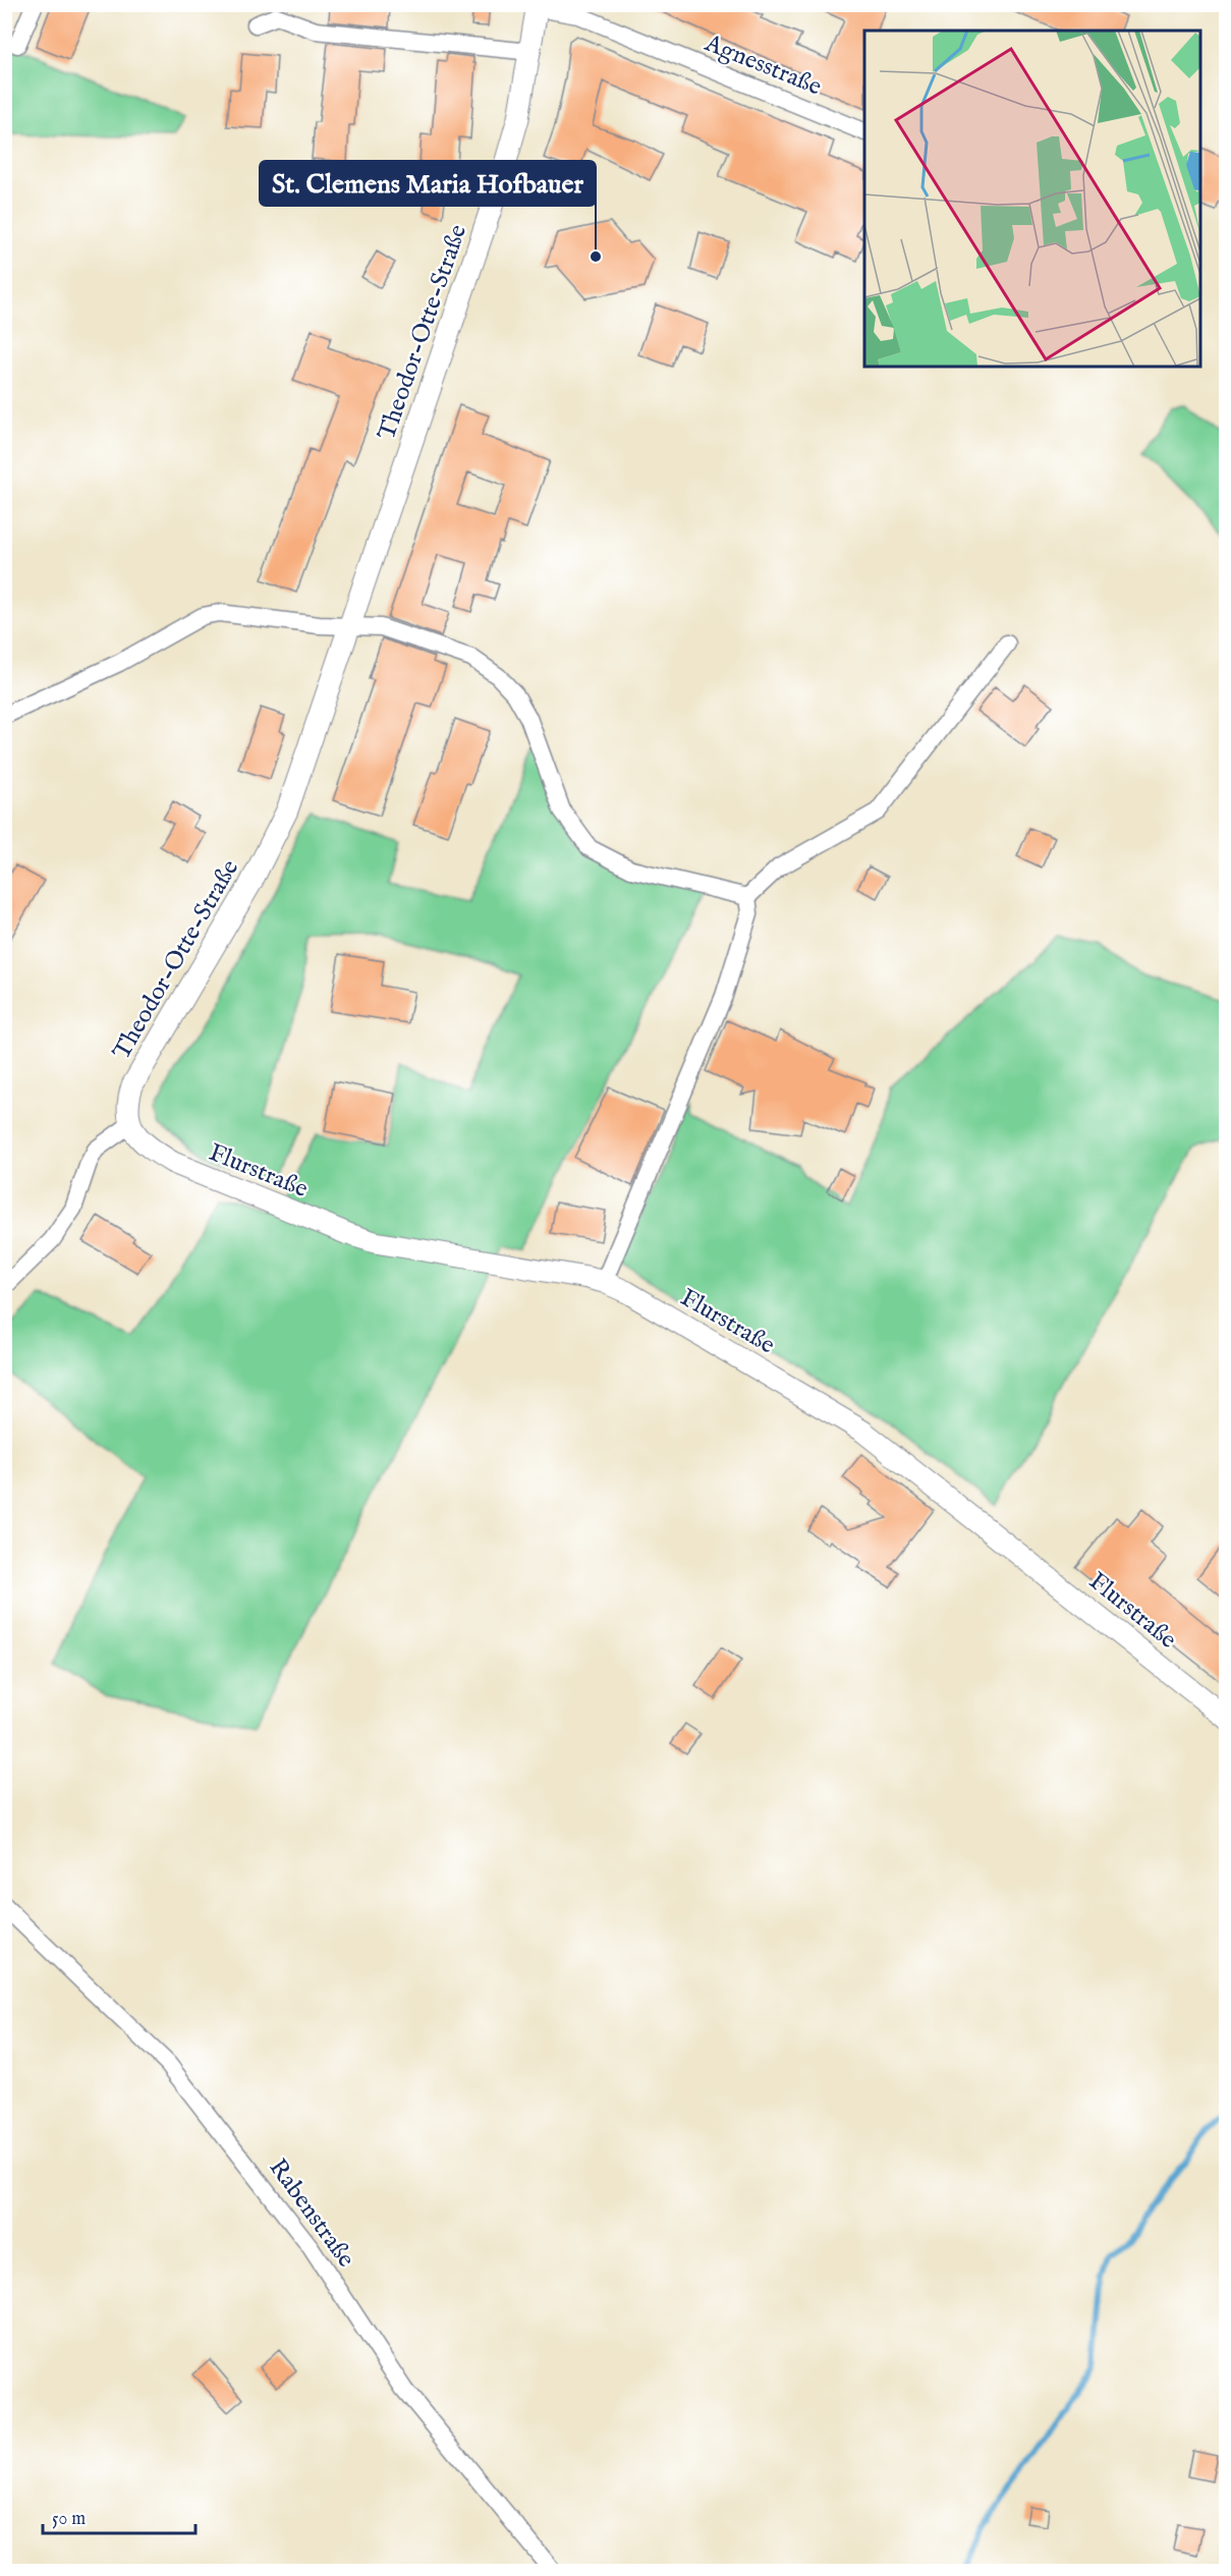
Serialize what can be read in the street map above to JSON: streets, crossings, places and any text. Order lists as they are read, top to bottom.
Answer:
{
  "streets": {
    "street": [
      "Agnesstraße",
      "Theodor-Otte-Straße",
      "Flurstraße",
      "Rabenstraße"
    ]
  },
  "crossings": [
    ["Agnesstraße", "Theodor-Otte-Straße"],
    ["Theodor-Otte-Straße", "Flurstraße"]
  ],
  "places": ["St. Clemens Maria Hofbauer"],
  "scale_bar": "50 m"
}
